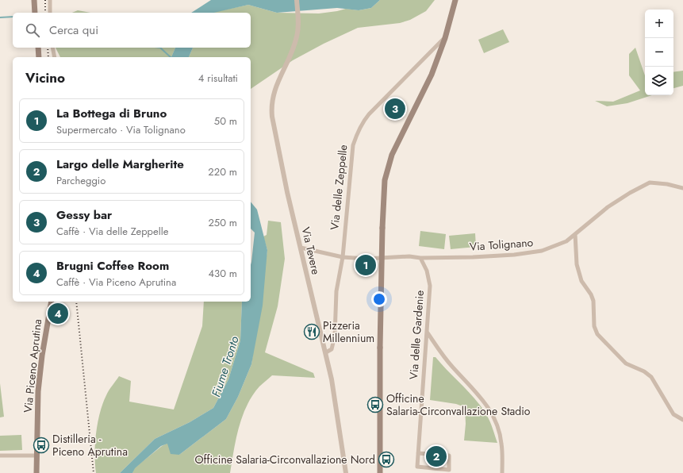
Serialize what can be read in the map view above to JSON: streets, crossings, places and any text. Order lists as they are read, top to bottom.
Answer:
{
  "streets": {
    "main road": ["Via delle Zeppelle", "Via Piceno Aprutina"],
    "street": ["Via Tolignano", "Via Tevere", "Via delle Gardenie"]
  },
  "crossings": [
    ["Via delle Zeppelle", "Via Tolignano"],
    ["Via delle Zeppelle", "Via Tevere"],
    ["Via Tolignano", "Via Tevere"],
    ["Via Tolignano", "Via delle Gardenie"]
  ],
  "water": ["Fiume Tronto"],
  "places": {
    "restaurant": ["Pizzeria Millennium"],
    "bus stop": ["Officine Salaria-Circonvallazione Stadio", "Distilleria - Piceno Aprutina", "Officine Salaria-Circonvallazione Nord"]
  },
  "page": {
    "map_buttons": ["+", "−"],
    "search": "Cerca qui",
    "heading": ["Vicino", "4 risultati"],
    "pins": [
      "3",
      "1",
      "4",
      "2"
    ],
    "list": [
      {
        "mark": "1",
        "name": "La Bottega di Bruno",
        "note": "Supermercato · Via Tolignano",
        "value": "50 m"
      },
      {
        "mark": "2",
        "name": "Largo delle Margherite",
        "note": "Parcheggio",
        "value": "220 m"
      },
      {
        "mark": "3",
        "name": "Gessy bar",
        "note": "Caffè · Via delle Zeppelle",
        "value": "250 m"
      },
      {
        "mark": "4",
        "name": "Brugni Coffee Room",
        "note": "Caffè · Via Piceno Aprutina",
        "value": "430 m"
      }
    ]
  }
}
